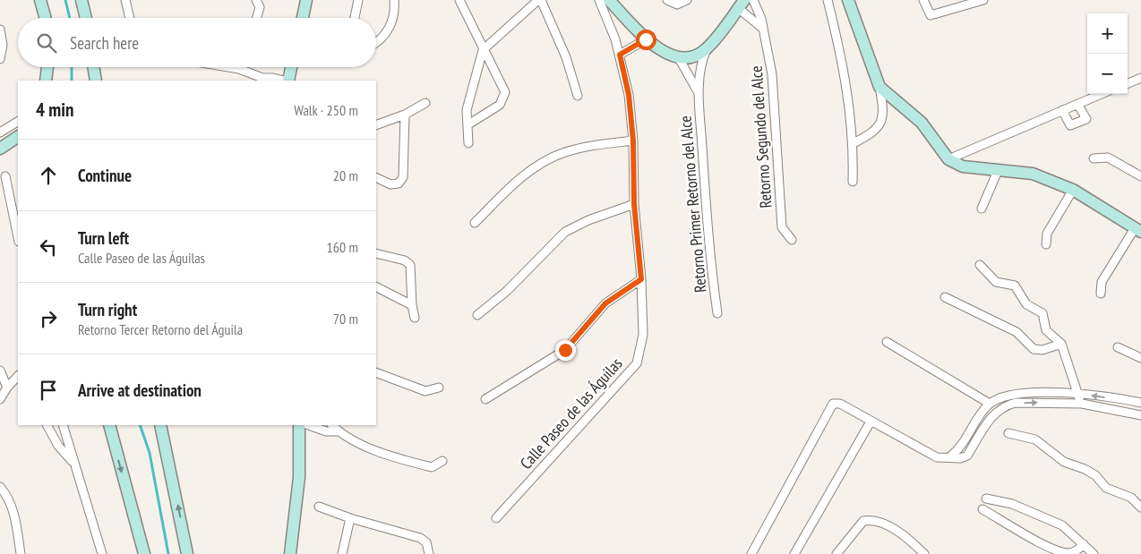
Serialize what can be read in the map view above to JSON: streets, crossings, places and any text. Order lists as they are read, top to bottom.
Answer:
{
  "streets": {
    "street": ["Retorno Segundo del Alce", "Retorno Primer Retorno del Alce", "Calle Paseo de las Águilas"]
  },
  "page": {
    "map_buttons": ["+", "−"],
    "search": "Search here",
    "heading": ["4 min", "Walk · 250 m"],
    "list": [
      ["Continue", "20 m"],
      ["Turn left", "Calle Paseo de las Águilas", "160 m"],
      ["Turn right", "Retorno Tercer Retorno del Águila", "70 m"],
      "Arrive at destination"
    ]
  }
}
